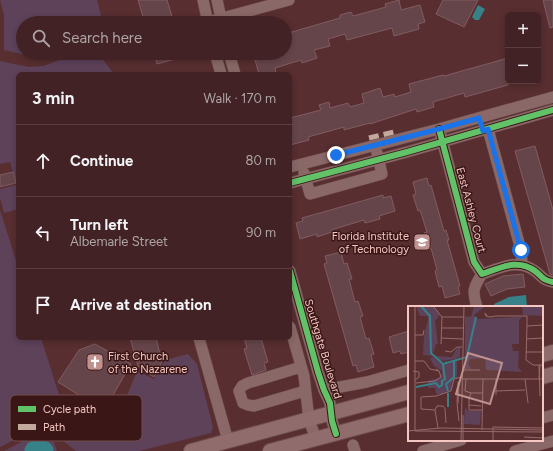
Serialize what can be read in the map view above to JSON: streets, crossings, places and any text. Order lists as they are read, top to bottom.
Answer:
{
  "streets": {
    "street": ["East Ashley Court", "Southgate Boulevard"]
  },
  "places": {
    "school or university": ["Florida Institute of Technology"],
    "church": ["First Church of the Nazarene"]
  },
  "legend": ["Cycle path", "Path"],
  "page": {
    "map_buttons": ["+", "−"],
    "search": "Search here",
    "heading": ["3 min", "Walk · 170 m"],
    "list": [
      ["Continue", "80 m"],
      ["Turn left", "Albemarle Street", "90 m"],
      "Arrive at destination"
    ]
  }
}
